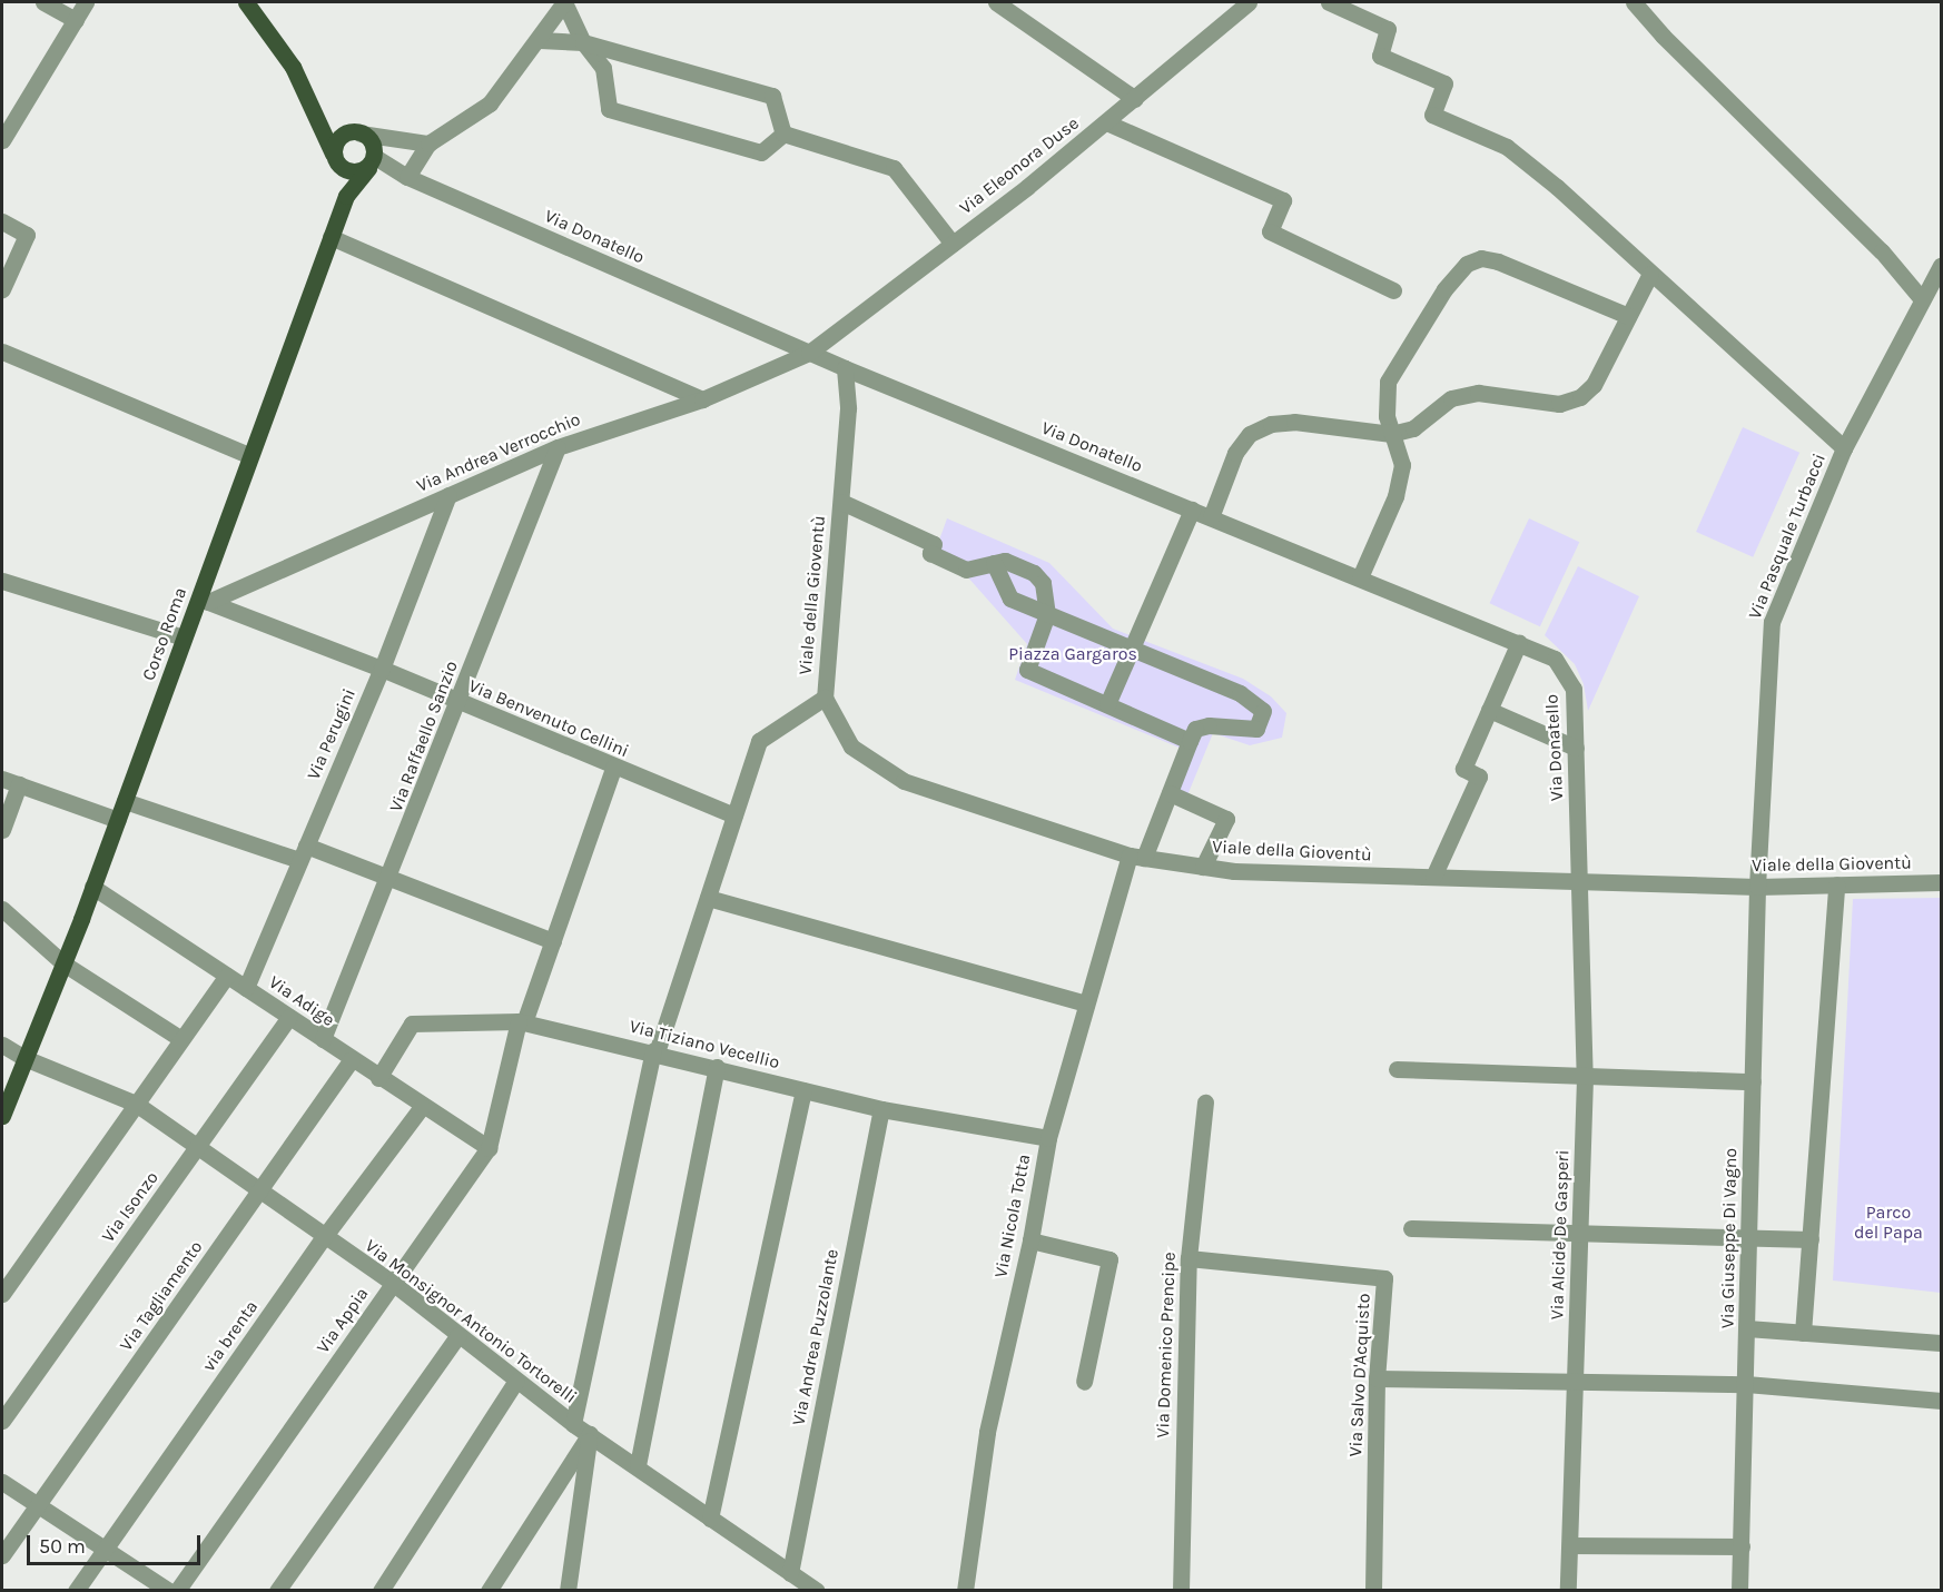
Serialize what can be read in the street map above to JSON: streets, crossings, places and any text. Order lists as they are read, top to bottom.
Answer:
{
  "streets": {
    "main road": ["Corso Roma"],
    "street": [
      "Via Eleonora Duse",
      "Via Donatello",
      "Via Andrea Verrocchio",
      "Via Pasquale Turbacci",
      "Viale della Gioventù",
      "Via Benvenuto Cellini",
      "Via Perugini",
      "Via Raffaello Sanzio",
      "Via Adige",
      "Via Tiziano Vecellio",
      "Via Isonzo",
      "Via Nicola Totta",
      "Via Alcide De Gasperi",
      "Via Giuseppe Di Vagno",
      "Via Tagliamento",
      "Via Appia",
      "Via Monsignor Antonio Tortorelli",
      "via brenta",
      "Via Andrea Puzzolante",
      "Via Domenico Prencipe",
      "Via Salvo D'Acquisto"
    ]
  },
  "crossings": [
    ["Via Eleonora Duse", "Via Donatello"],
    ["Via Eleonora Duse", "Via Andrea Verrocchio"],
    ["Via Donatello", "Via Andrea Verrocchio"],
    ["Via Donatello", "Viale della Gioventù"],
    ["Via Donatello", "Via Alcide De Gasperi"],
    ["Via Andrea Verrocchio", "Corso Roma"],
    ["Via Andrea Verrocchio", "Via Benvenuto Cellini"],
    ["Via Andrea Verrocchio", "Via Perugini"],
    ["Via Andrea Verrocchio", "Via Raffaello Sanzio"],
    ["Via Pasquale Turbacci", "Viale della Gioventù"],
    ["Via Pasquale Turbacci", "Via Giuseppe Di Vagno"],
    ["Viale della Gioventù", "Via Nicola Totta"],
    ["Viale della Gioventù", "Via Alcide De Gasperi"],
    ["Viale della Gioventù", "Via Giuseppe Di Vagno"],
    ["Corso Roma", "Via Benvenuto Cellini"],
    ["Corso Roma", "Via Adige"],
    ["Corso Roma", "Via Monsignor Antonio Tortorelli"],
    ["Via Benvenuto Cellini", "Via Perugini"],
    ["Via Benvenuto Cellini", "Via Raffaello Sanzio"],
    ["Via Benvenuto Cellini", "Via Appia"],
    ["Via Perugini", "Via Adige"],
    ["Via Raffaello Sanzio", "Via Adige"],
    ["Via Adige", "Via Tiziano Vecellio"],
    ["Via Adige", "Via Isonzo"],
    ["Via Adige", "Via Tagliamento"],
    ["Via Adige", "Via Appia"],
    ["Via Adige", "via brenta"],
    ["Via Tiziano Vecellio", "Via Nicola Totta"],
    ["Via Tiziano Vecellio", "Via Appia"],
    ["Via Tiziano Vecellio", "Via Andrea Puzzolante"],
    ["Via Isonzo", "Via Monsignor Antonio Tortorelli"],
    ["Via Tagliamento", "Via Monsignor Antonio Tortorelli"],
    ["Via Appia", "Via Monsignor Antonio Tortorelli"],
    ["Via Monsignor Antonio Tortorelli", "via brenta"],
    ["Via Monsignor Antonio Tortorelli", "Via Andrea Puzzolante"],
    ["Via Domenico Prencipe", "Via Salvo D'Acquisto"]
  ],
  "parks": ["Piazza Gargaros", "Parco del Papa"],
  "scale_bar": "50 m"
}
